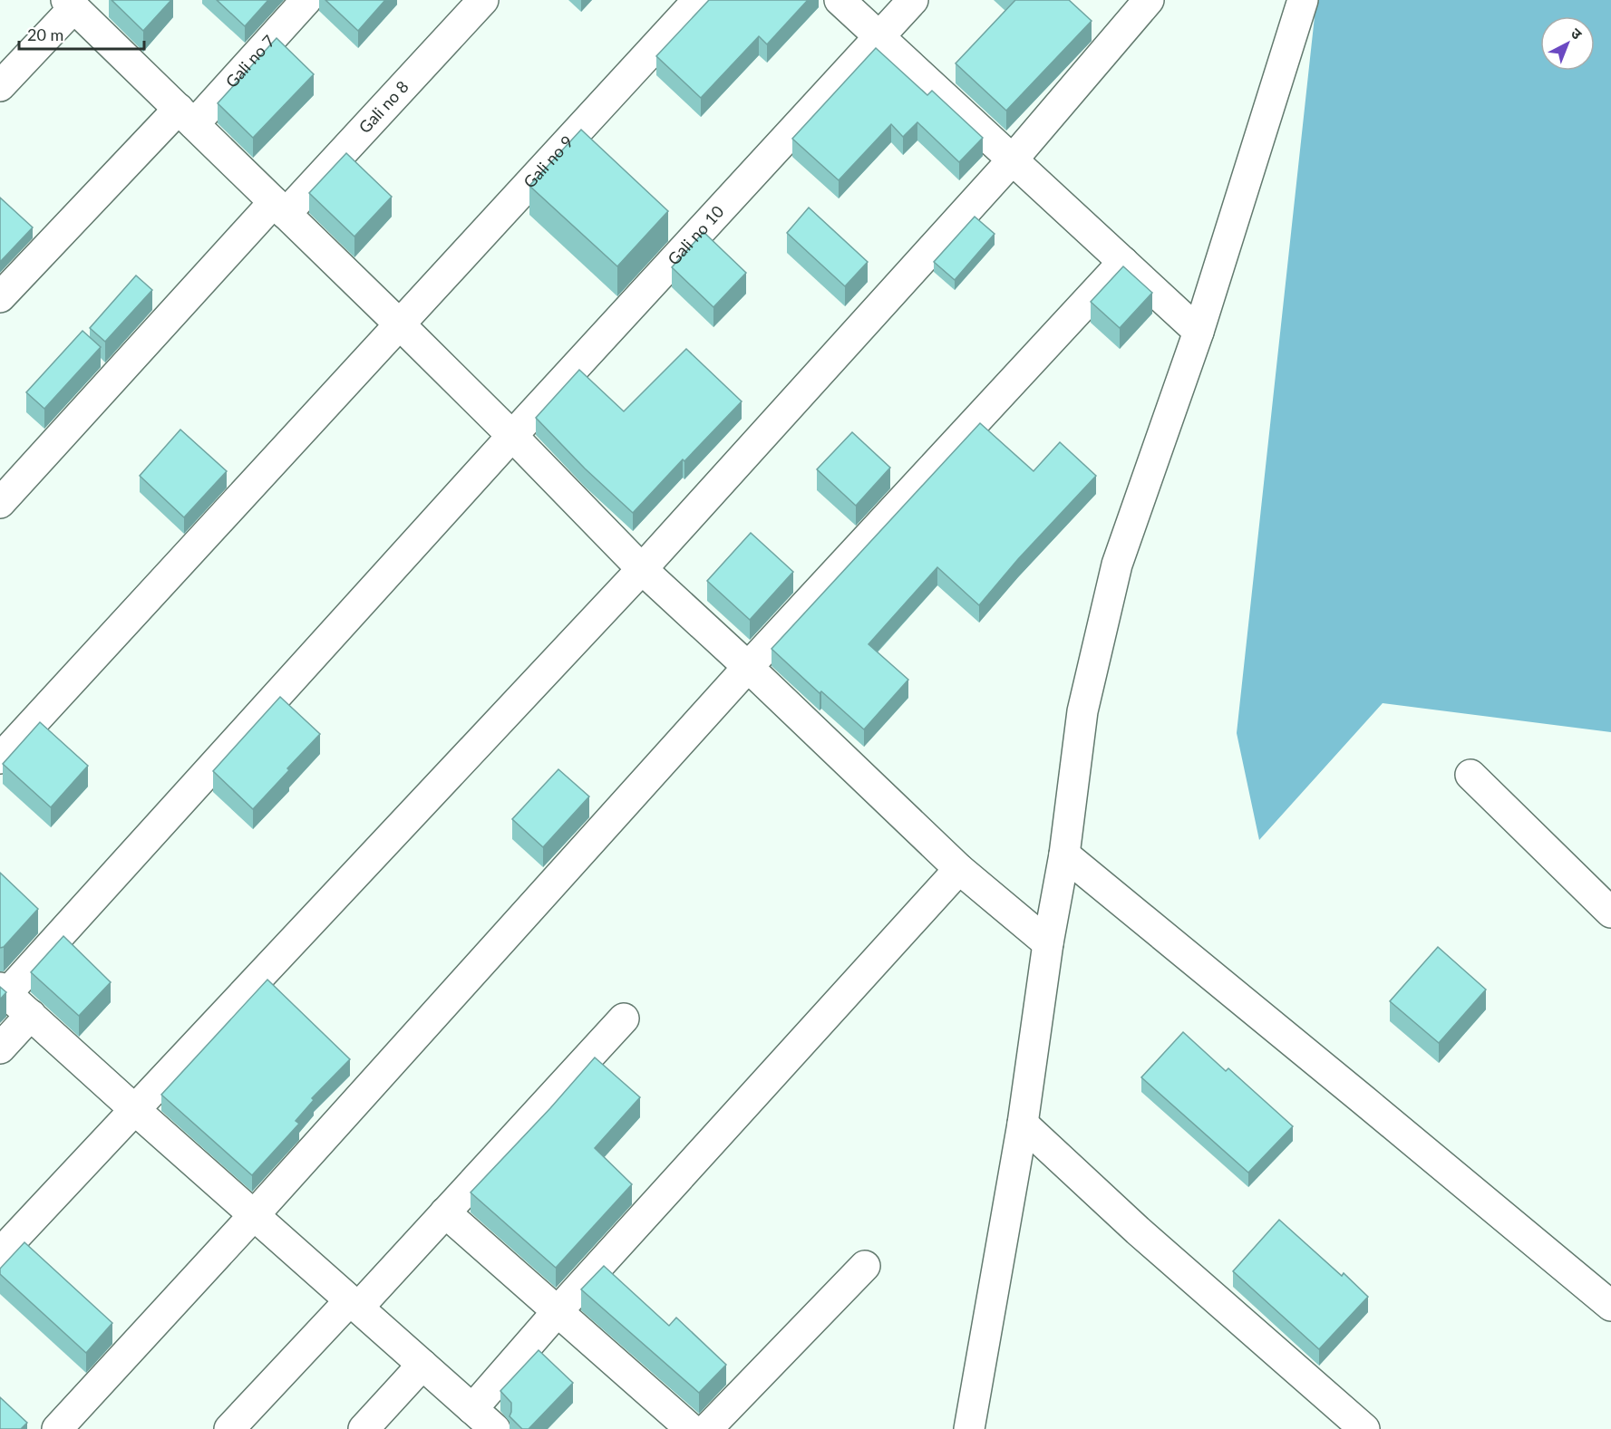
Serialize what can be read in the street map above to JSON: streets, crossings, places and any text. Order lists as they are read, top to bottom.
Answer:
{
  "streets": {
    "street": [
      "Gali no 7",
      "Gali no 8",
      "Gali no 9",
      "Gali no 10"
    ]
  },
  "scale_bar": "20 m",
  "north": "top right"
}
